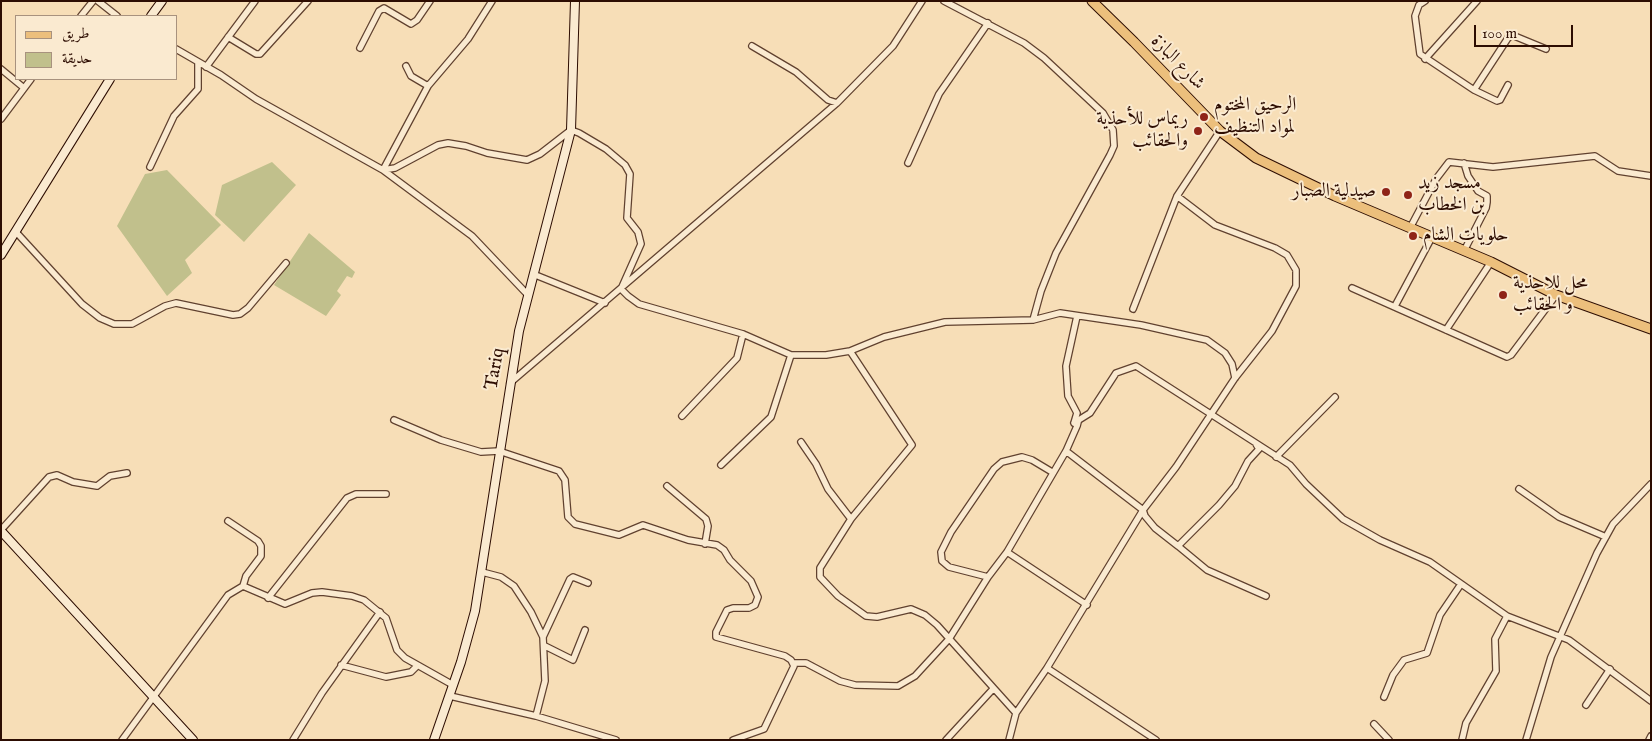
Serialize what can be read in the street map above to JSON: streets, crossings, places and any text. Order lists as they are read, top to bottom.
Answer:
{
  "streets": {
    "main road": ["شارع البازة", "Tariq"]
  },
  "places": [
    "الرحيق المختوم لمواد التنظيف",
    "ريماس للأحذية والحقائب",
    "صيدلية الصبار",
    "مسجد زيد بن الخطاب",
    "حلويات الشام",
    "محل للاحذية و الحقائب"
  ],
  "legend": ["طريق", "حديقة"],
  "scale_bar": "100 m"
}
